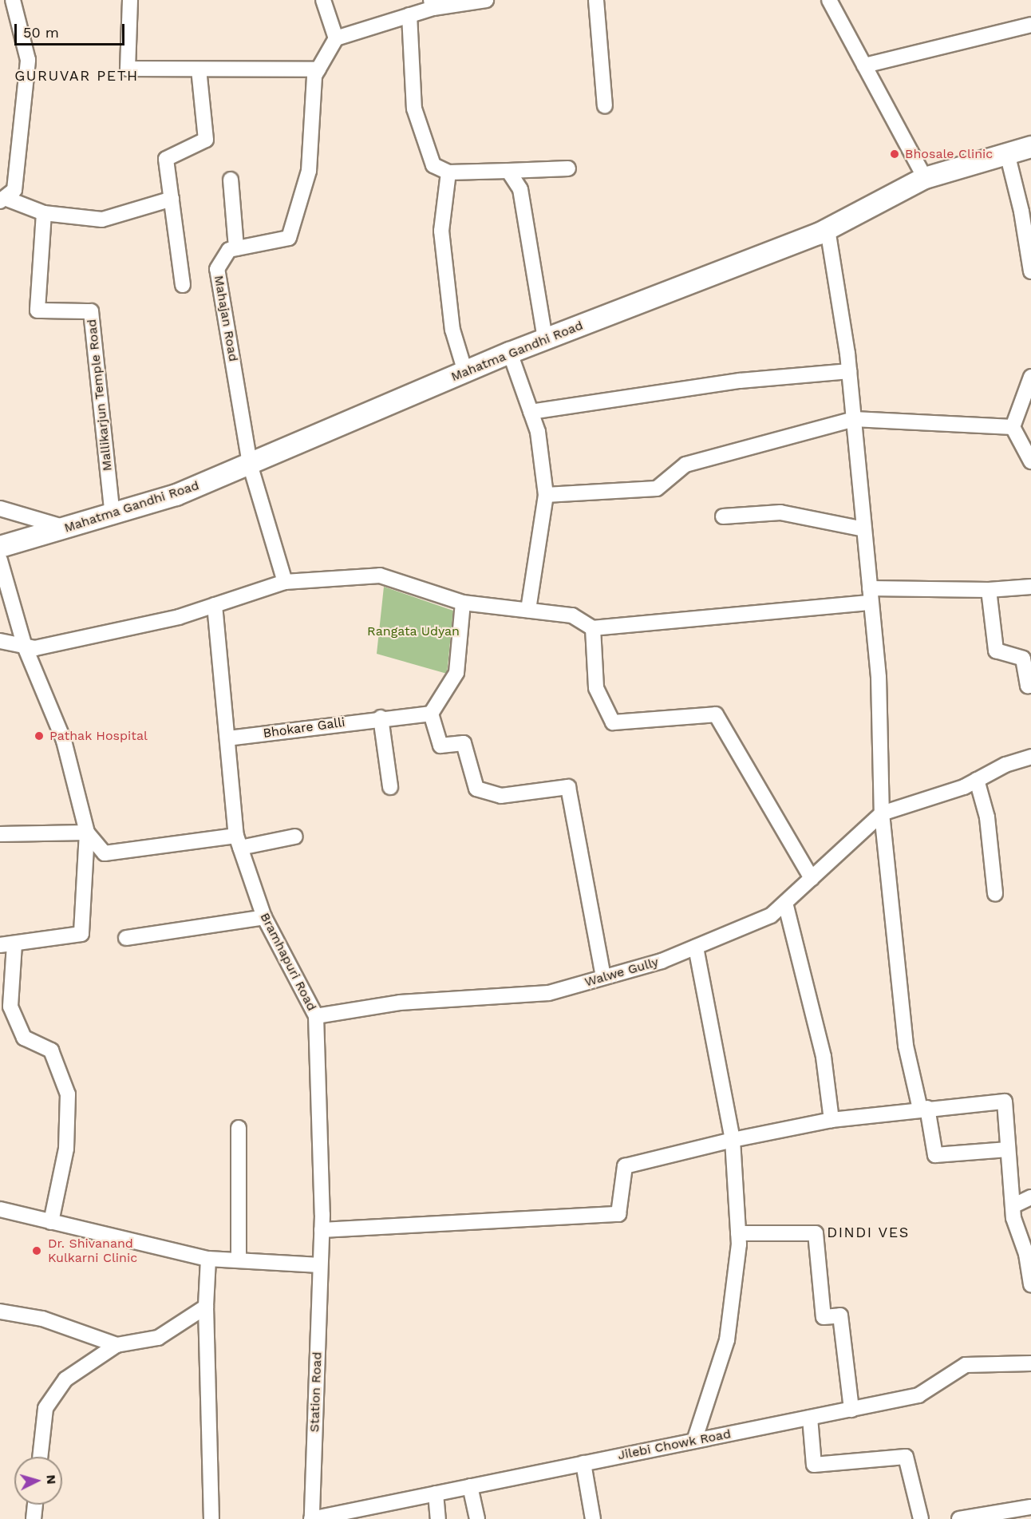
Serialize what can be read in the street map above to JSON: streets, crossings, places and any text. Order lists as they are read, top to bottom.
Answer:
{
  "streets": {
    "main road": ["Mahatma Gandhi Road"],
    "street": [
      "Mahajan Road",
      "Mallikarjun Temple Road",
      "Bhokare Galli",
      "Bramhapuri Road",
      "Walwe Gully",
      "Station Road",
      "Jilebi Chowk Road"
    ]
  },
  "crossings": [
    ["Mahajan Road", "Mahatma Gandhi Road"],
    ["Mahatma Gandhi Road", "Mallikarjun Temple Road"],
    ["Bhokare Galli", "Bramhapuri Road"],
    ["Bramhapuri Road", "Walwe Gully"],
    ["Bramhapuri Road", "Station Road"],
    ["Station Road", "Jilebi Chowk Road"]
  ],
  "districts": ["GURUVAR PETH", "DINDI VES"],
  "parks": ["Rangata Udyan"],
  "places": ["Bhosale Clinic", "Pathak Hospital", "Dr. Shivanand Kulkarni Clinic"],
  "scale_bar": "50 m",
  "north": "right"
}
